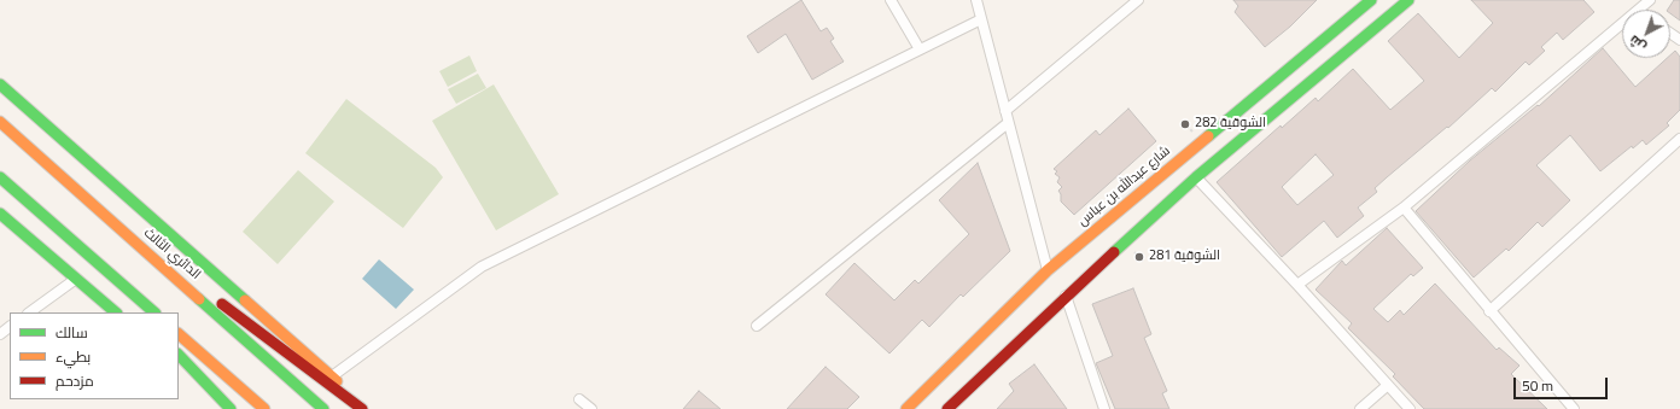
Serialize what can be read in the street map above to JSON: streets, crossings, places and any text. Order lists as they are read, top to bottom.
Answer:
{
  "streets": {
    "main road": ["شارع عبدالله بن عباس", "الدائري الثالث"]
  },
  "places": ["الشوقية 282", "الشوقية 281"],
  "legend": ["سالك", "بطيء", "مزدحم"],
  "scale_bar": "50 m",
  "north": "bottom left"
}
